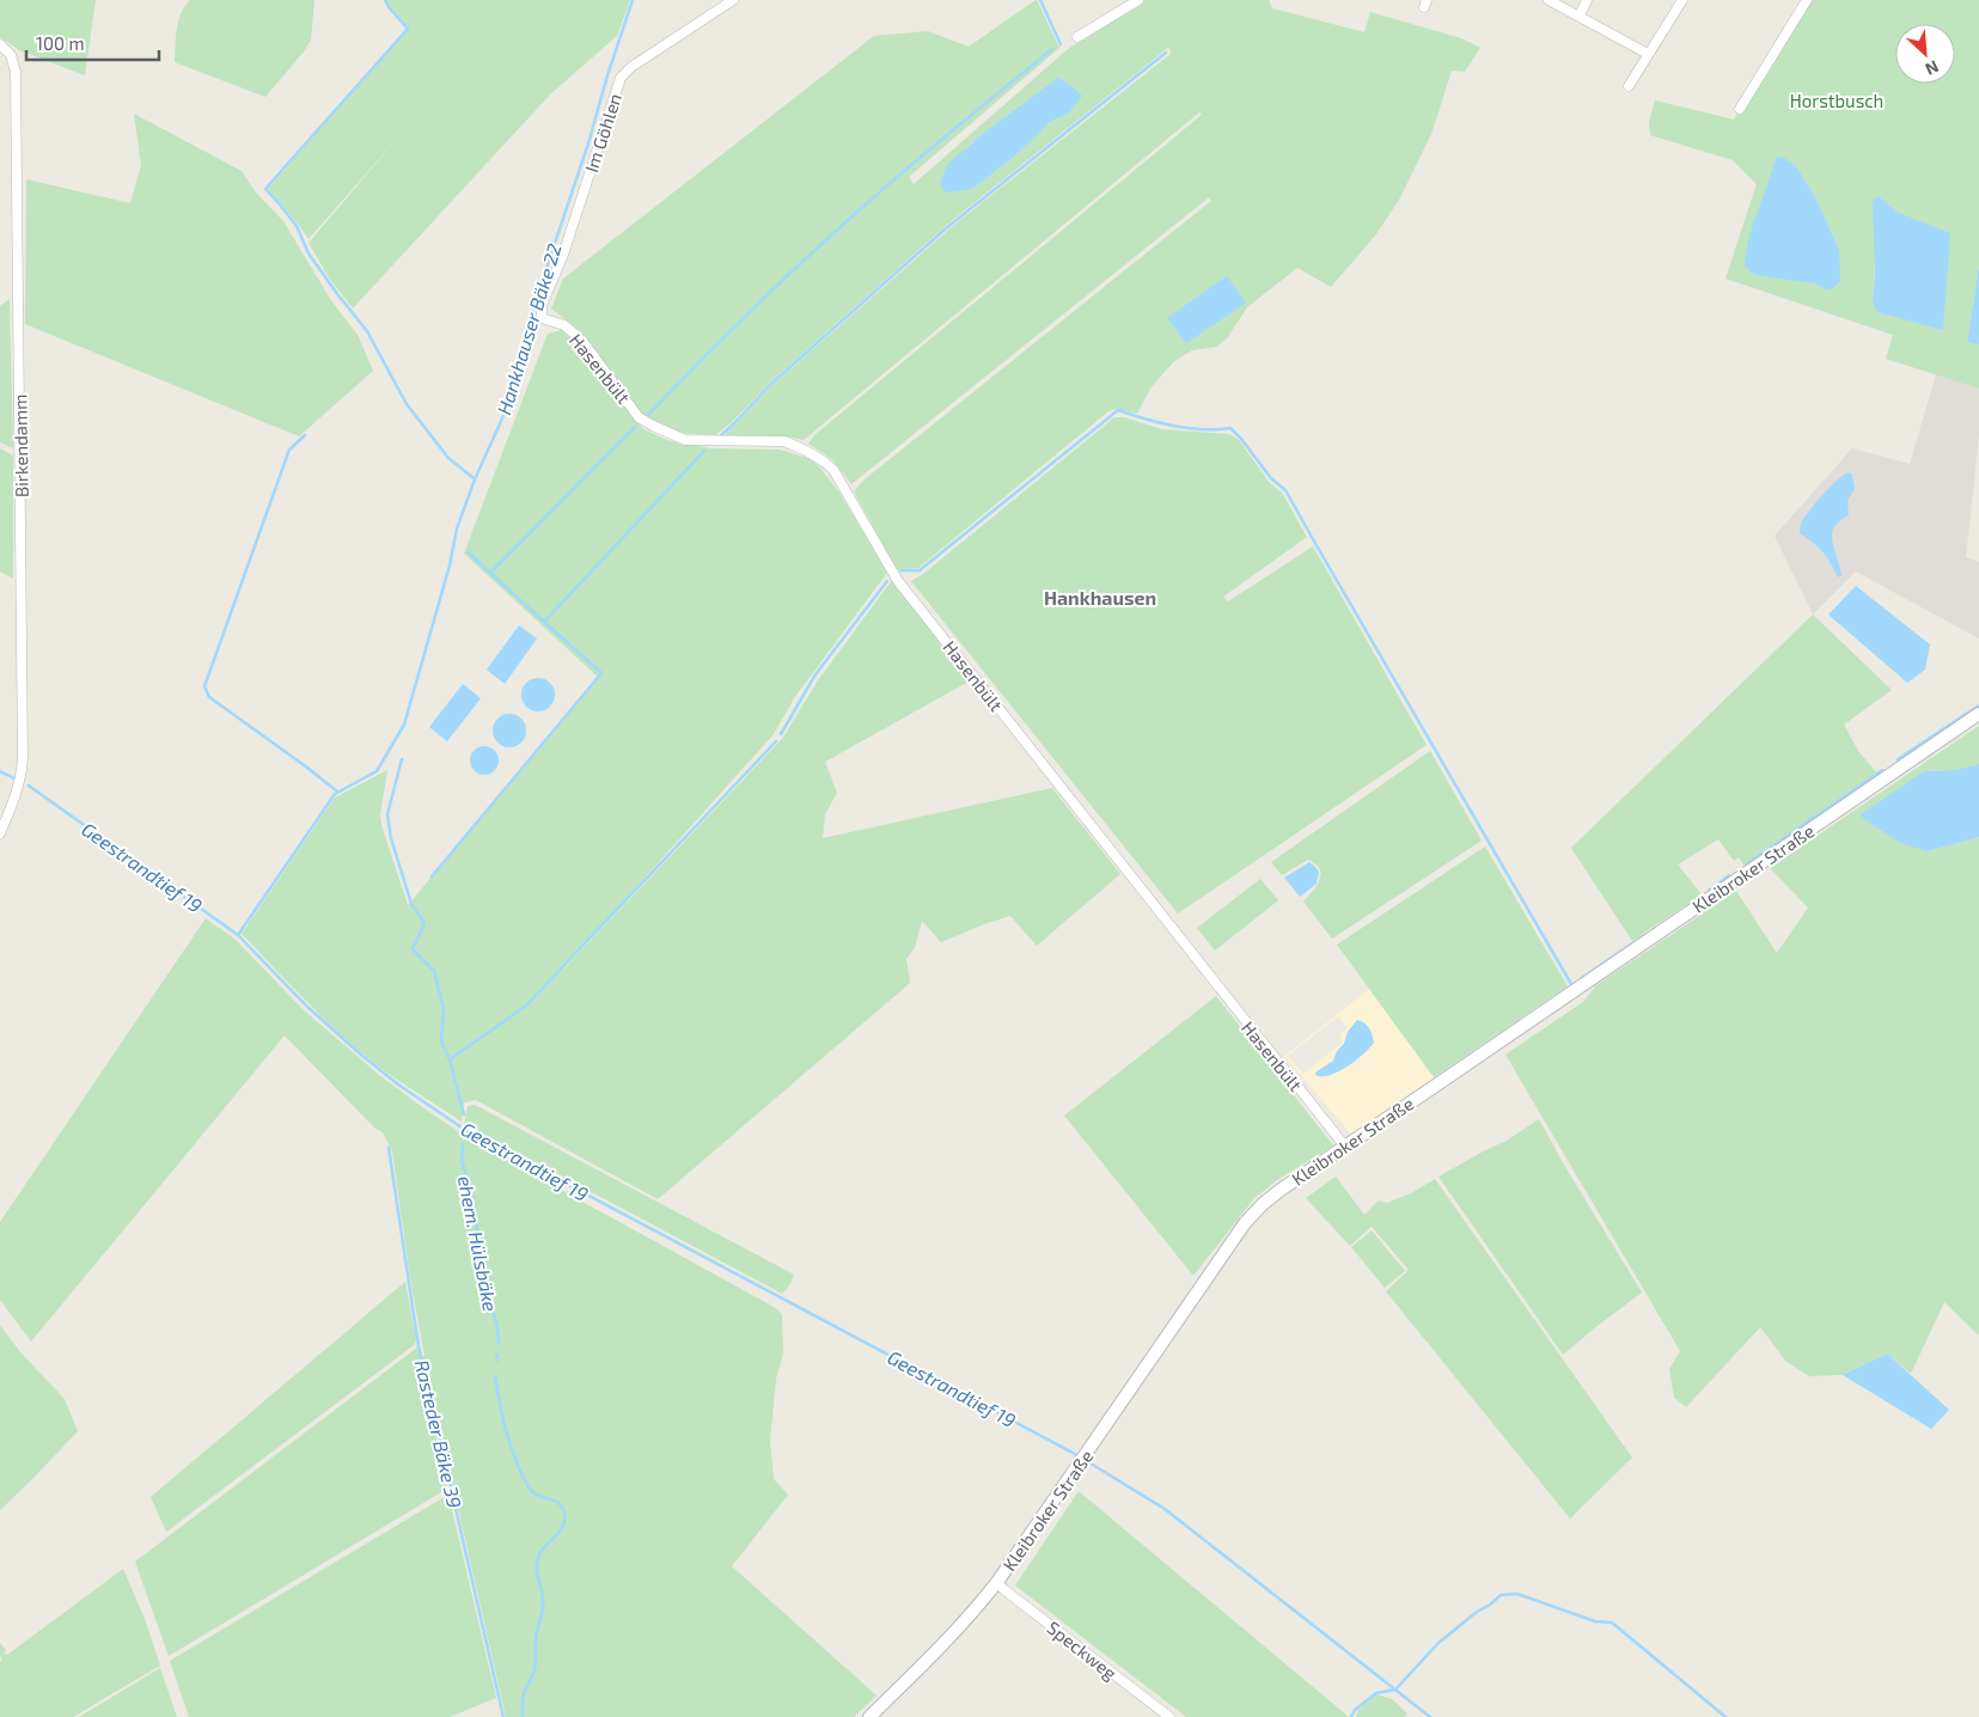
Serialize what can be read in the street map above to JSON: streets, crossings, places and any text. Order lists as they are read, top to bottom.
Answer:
{
  "streets": {
    "street": [
      "Im Göhlen",
      "Hasenbült",
      "Birkendamm",
      "Kleibroker Straße",
      "Speckweg"
    ]
  },
  "crossings": [
    ["Im Göhlen", "Hasenbült"],
    ["Hasenbült", "Kleibroker Straße"],
    ["Kleibroker Straße", "Speckweg"]
  ],
  "districts": ["Hankhausen"],
  "water": [
    "Hankhauser Bäke 22",
    "Geestrandtief 19",
    "ehem. Hülsbäke",
    "Rasteder Bäke 39"
  ],
  "parks": ["Horstbusch"],
  "scale_bar": "100 m",
  "north": "bottom right"
}
